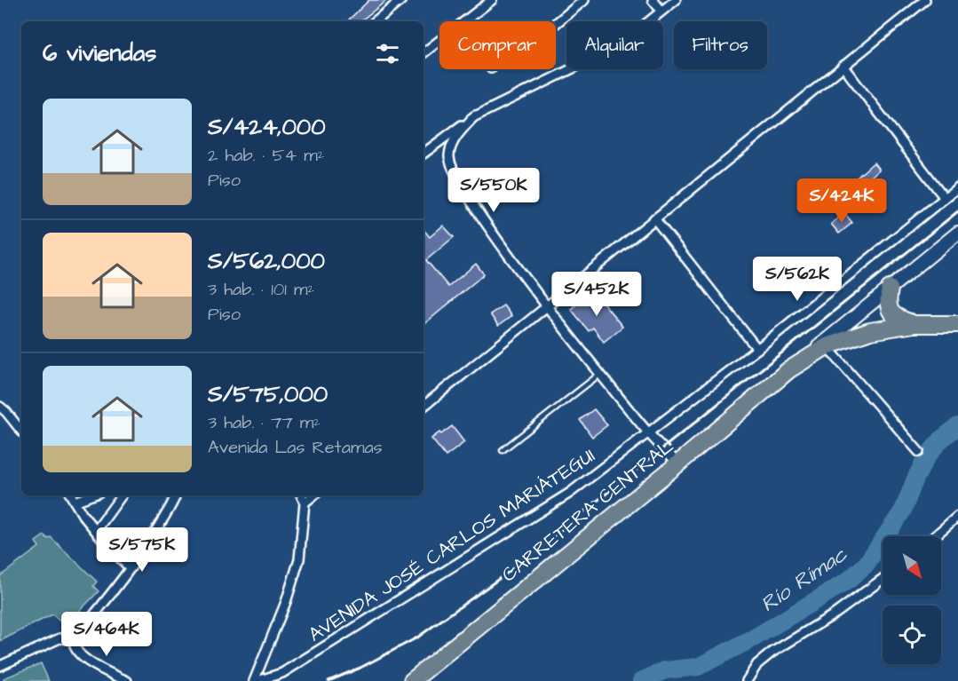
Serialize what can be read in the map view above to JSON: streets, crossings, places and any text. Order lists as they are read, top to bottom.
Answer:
{
  "streets": {
    "highway": ["CARRETERA CENTRAL"],
    "street": ["AVENIDA JOSÉ CARLOS MARIÁTEGUI"]
  },
  "water": ["Río Rímac"],
  "north": "bottom right",
  "page": {
    "chip": ["Comprar", "Alquilar", "Filtros"],
    "heading": "6 viviendas",
    "list": [
      {
        "name": "S/424,000",
        "note": "2 hab. · 54 m² · Piso"
      },
      {
        "name": "S/562,000",
        "note": "3 hab. · 101 m² · Piso"
      },
      {
        "name": "S/575,000",
        "note": "3 hab. · 77 m² · Avenida Las Retamas"
      }
    ],
    "price": [
      "S/550K",
      "S/424K",
      "S/562K",
      "S/452K",
      "S/575K",
      "S/464K"
    ]
  }
}
